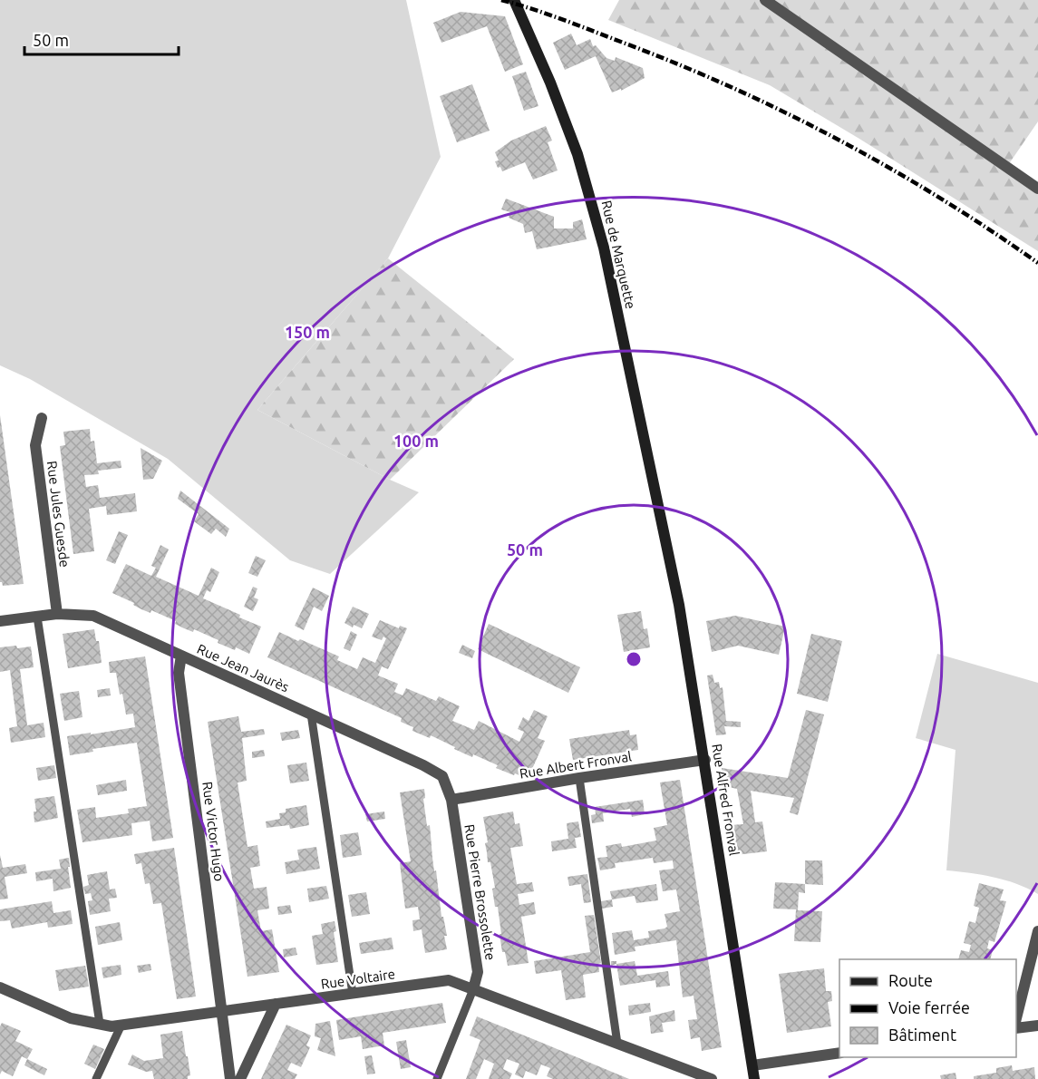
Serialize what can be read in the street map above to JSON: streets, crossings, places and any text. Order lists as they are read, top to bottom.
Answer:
{
  "streets": {
    "street": [
      "Rue de Marquette",
      "Rue Jules Guesde",
      "Rue Jean Jaurès",
      "Rue Albert Fronval",
      "Rue Alfred Fronval",
      "Rue Victor Hugo",
      "Rue Pierre Brossolette",
      "Rue Voltaire"
    ]
  },
  "crossings": [
    ["Rue de Marquette", "Rue Alfred Fronval"],
    ["Rue Jules Guesde", "Rue Jean Jaurès"],
    ["Rue Jean Jaurès", "Rue Albert Fronval"],
    ["Rue Jean Jaurès", "Rue Victor Hugo"],
    ["Rue Jean Jaurès", "Rue Pierre Brossolette"],
    ["Rue Albert Fronval", "Rue Alfred Fronval"],
    ["Rue Albert Fronval", "Rue Pierre Brossolette"],
    ["Rue Victor Hugo", "Rue Voltaire"],
    ["Rue Pierre Brossolette", "Rue Voltaire"]
  ],
  "legend": ["Route", "Voie ferrée", "Bâtiment"],
  "scale_bar": "50 m",
  "rings": ["150 m", "100 m", "50 m"]
}
